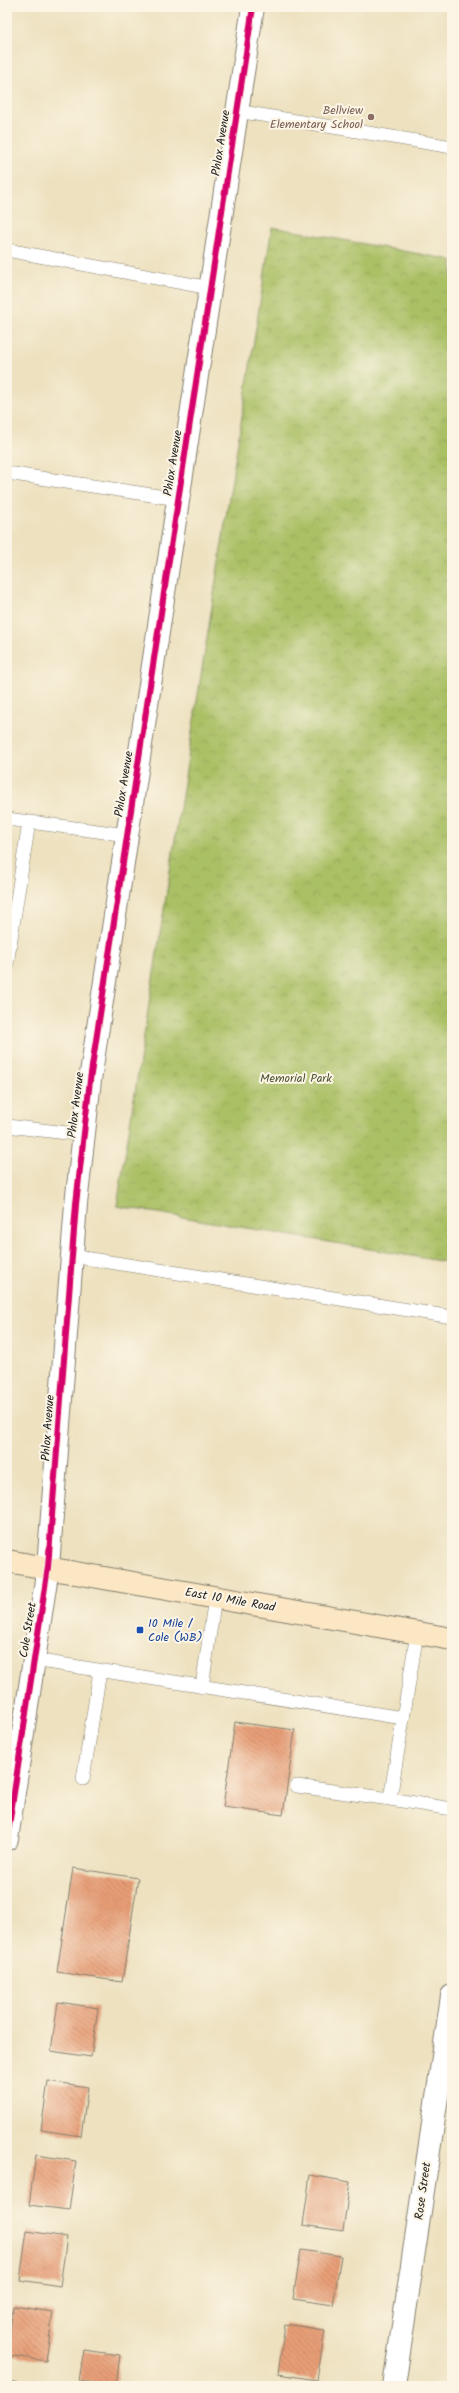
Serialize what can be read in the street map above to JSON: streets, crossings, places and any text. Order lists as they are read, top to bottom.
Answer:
{
  "streets": {
    "main road": ["East 10 Mile Road"],
    "street": ["Phlox Avenue", "Cole Street", "Rose Street"]
  },
  "crossings": [
    ["Phlox Avenue", "East 10 Mile Road"],
    ["Phlox Avenue", "Cole Street"],
    ["East 10 Mile Road", "Cole Street"]
  ],
  "parks": ["Memorial Park"],
  "places": {
    "other": ["Bellview Elementary School"],
    "transit": ["10 Mile / Cole (WB)"]
  }
}
